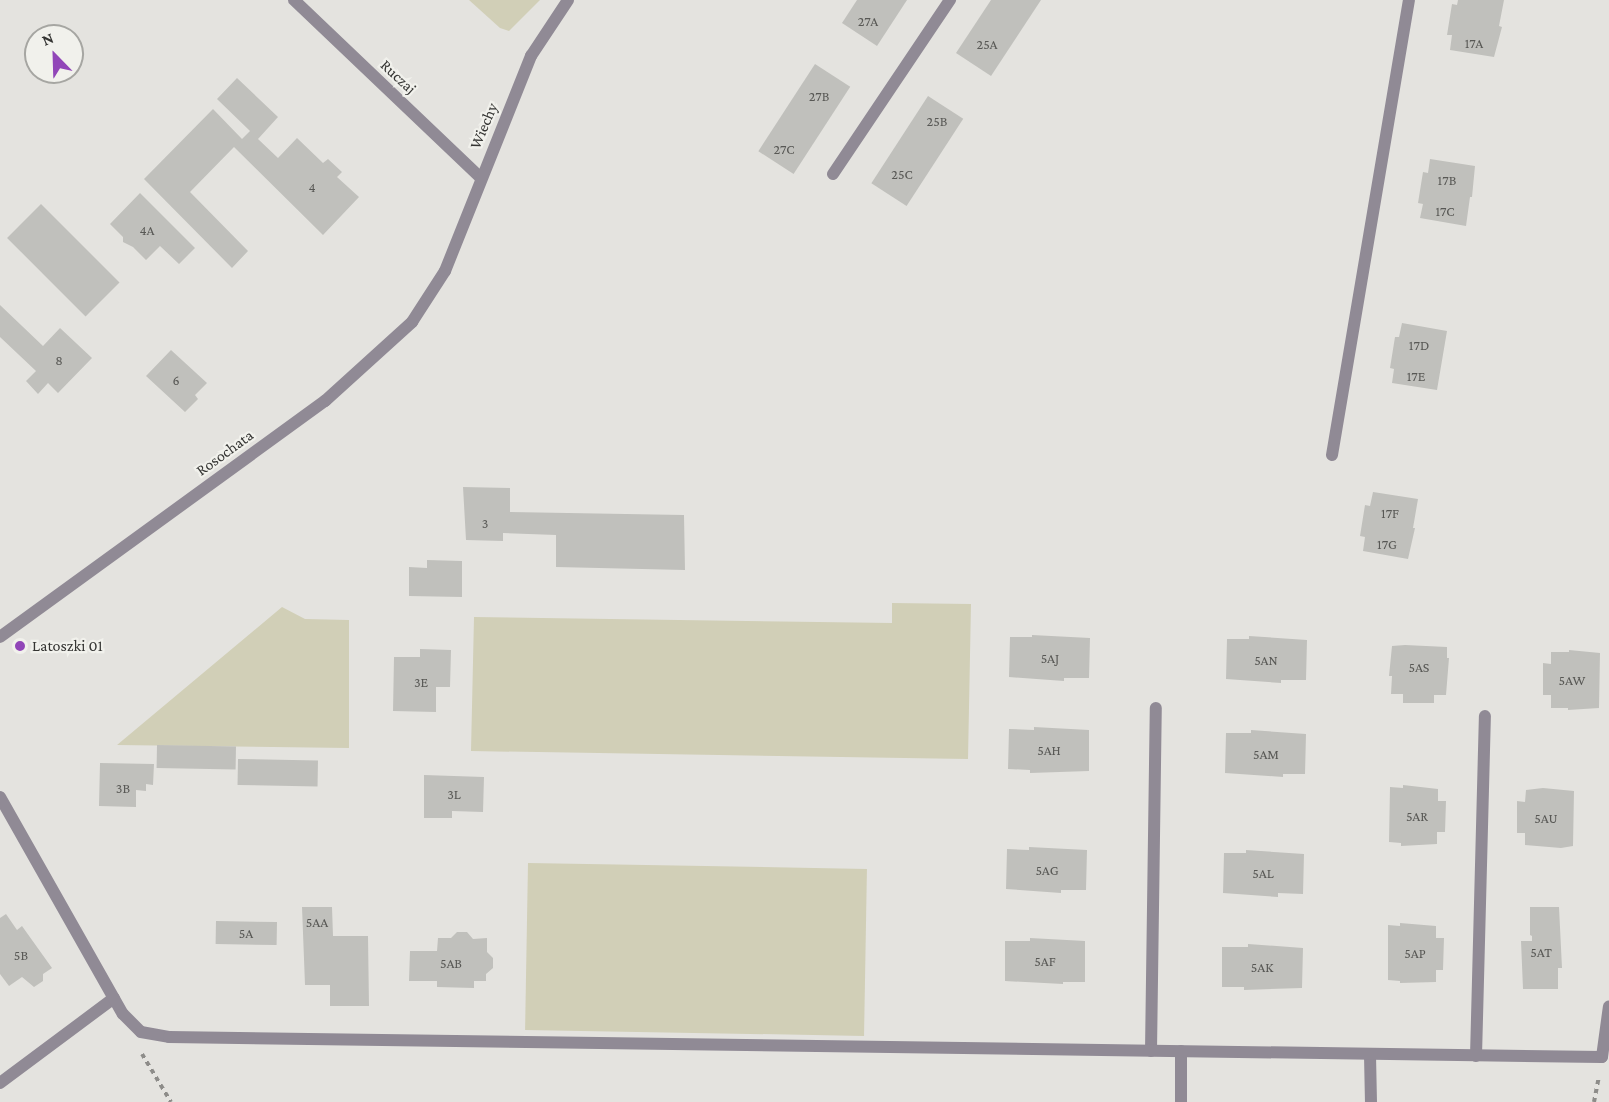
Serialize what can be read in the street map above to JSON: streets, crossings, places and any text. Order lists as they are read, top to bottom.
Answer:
{
  "streets": {
    "street": ["Ruczaj", "Wiechy", "Rosochata"]
  },
  "crossings": [
    ["Ruczaj", "Wiechy"],
    ["Wiechy", "Rosochata"]
  ],
  "places": ["Latoszki 01"],
  "house_numbers": [
    "27A",
    "17A",
    "25A",
    "27B",
    "25B",
    "27C",
    "25C",
    "17B",
    "4",
    "17C",
    "4A",
    "17D",
    "8",
    "17E",
    "6",
    "17F",
    "3",
    "17G",
    "5AJ",
    "5AN",
    "5AS",
    "5AW",
    "3E",
    "5AH",
    "5AM",
    "3B",
    "3L",
    "5AR",
    "5AU",
    "5AG",
    "5AL",
    "5AA",
    "5A",
    "5AT",
    "5AP",
    "5B",
    "5AF",
    "5AB",
    "5AK"
  ],
  "north": "top left"
}
